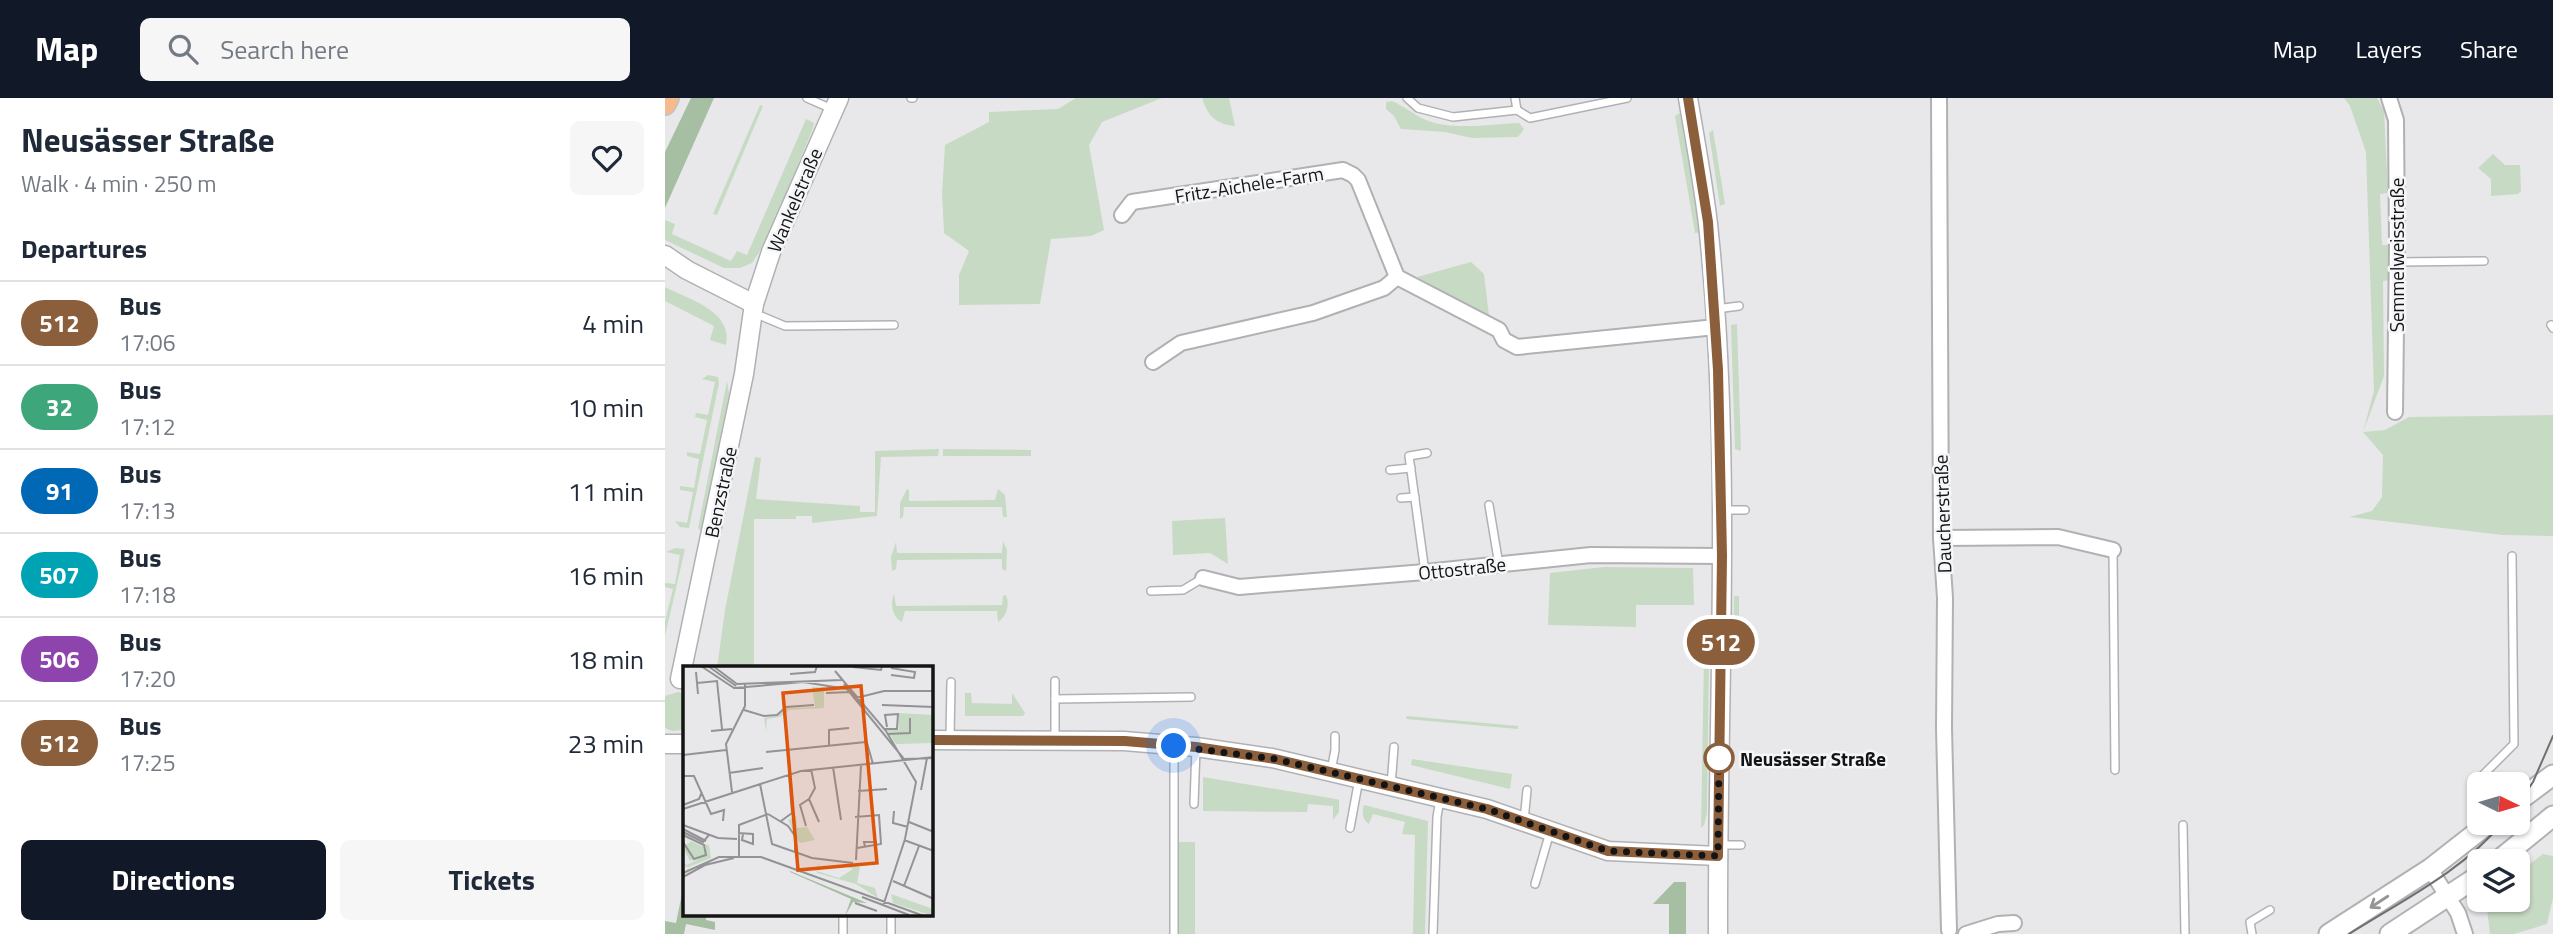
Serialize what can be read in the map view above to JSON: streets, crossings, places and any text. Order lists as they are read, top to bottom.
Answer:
{
  "streets": {
    "street": [
      "Fritz-Aichele-Farm",
      "Wankelstraße",
      "Semmelweisstraße",
      "Benzstraße",
      "Daucherstraße",
      "Ottostraße"
    ]
  },
  "crossings": [
    ["Wankelstraße", "Benzstraße"]
  ],
  "places": ["Neusässer Straße"],
  "lines": ["bus line 512"],
  "north": "right",
  "page": {
    "header": "Map",
    "search": "Search here",
    "nav": ["Map", "Layers", "Share"],
    "heading": [
      ["Neusässer Straße", "Walk · 4 min · 250 m"],
      "Departures"
    ],
    "on_map": "512",
    "list": [
      {
        "mark": "512",
        "name": "Bus",
        "note": "17:06",
        "value": "4 min"
      },
      {
        "mark": "32",
        "name": "Bus",
        "note": "17:12",
        "value": "10 min"
      },
      {
        "mark": "91",
        "name": "Bus",
        "note": "17:13",
        "value": "11 min"
      },
      {
        "mark": "507",
        "name": "Bus",
        "note": "17:18",
        "value": "16 min"
      },
      {
        "mark": "506",
        "name": "Bus",
        "note": "17:20",
        "value": "18 min"
      },
      {
        "mark": "512",
        "name": "Bus",
        "note": "17:25",
        "value": "23 min"
      }
    ],
    "buttons": ["Directions", "Tickets"]
  }
}
